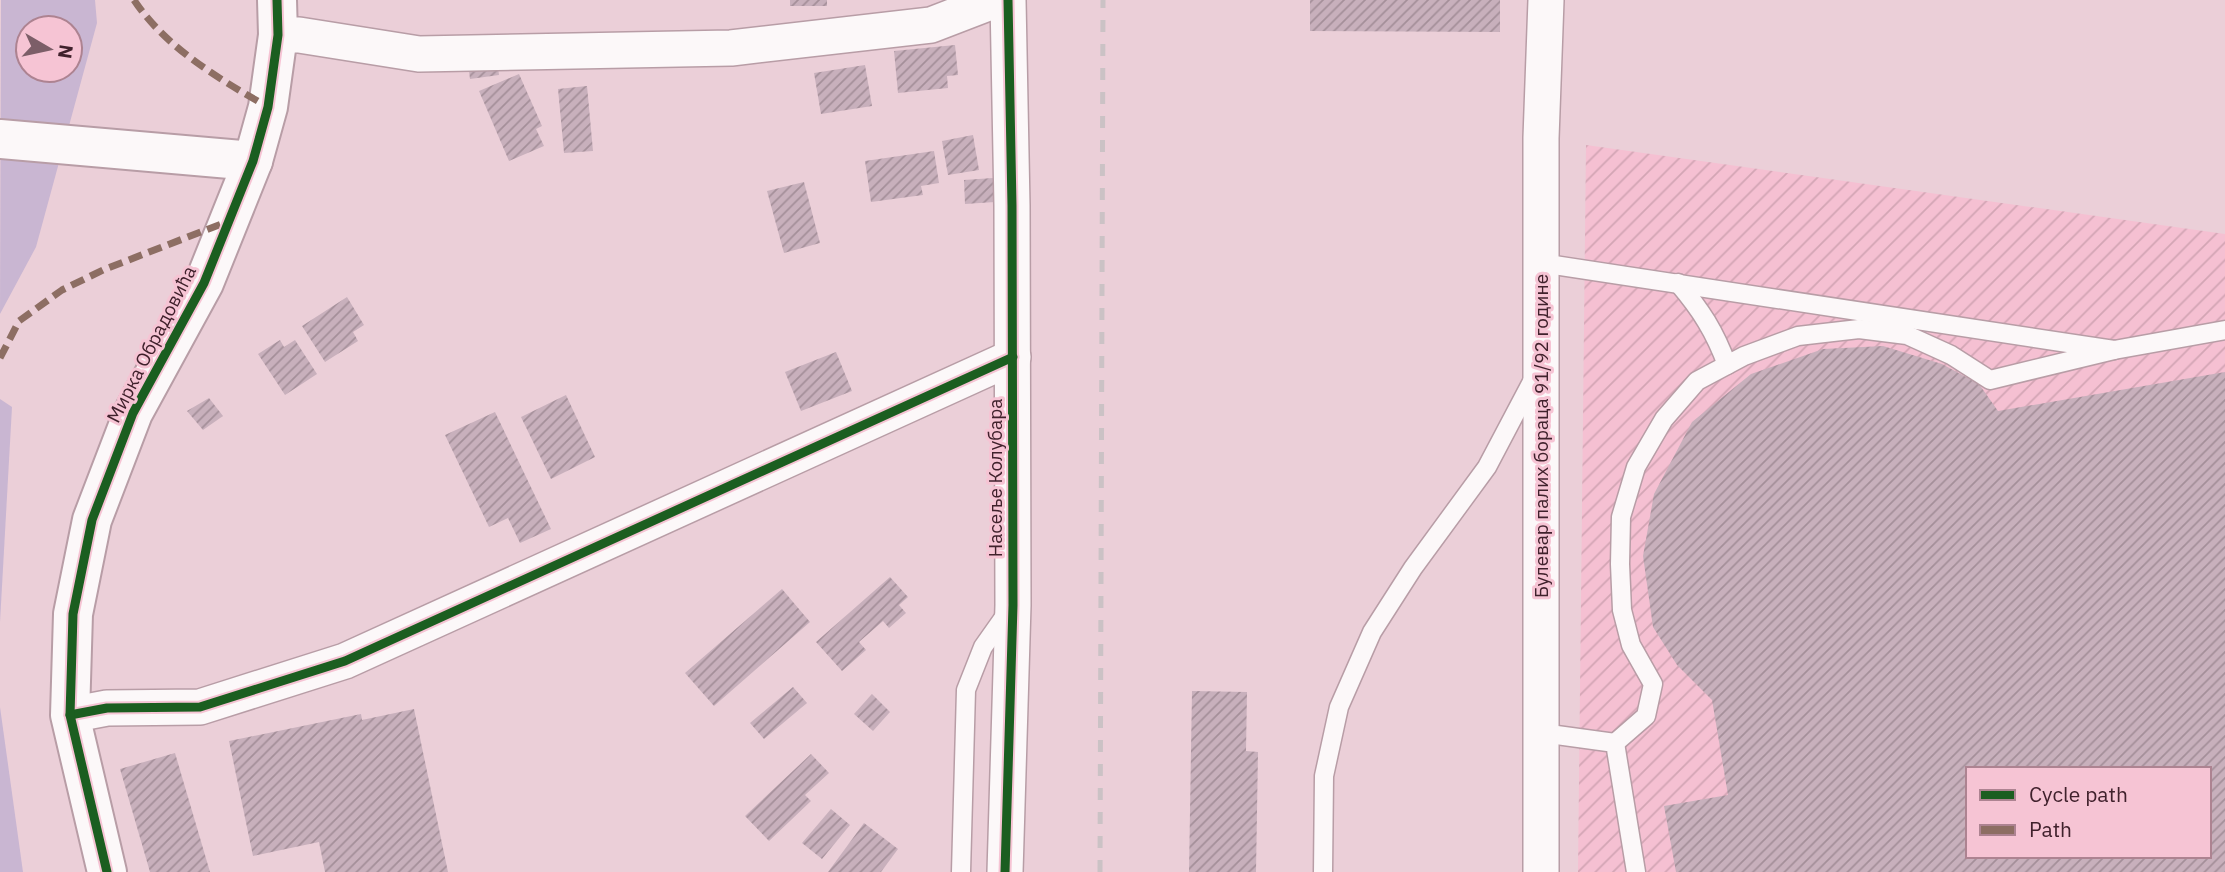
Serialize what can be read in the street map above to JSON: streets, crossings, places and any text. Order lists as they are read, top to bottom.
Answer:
{
  "streets": {
    "street": ["Мирка Обрадовића", "Булевар палих бораца 91/92 године", "Насеље Колубара"]
  },
  "legend": ["Cycle path", "Path"],
  "north": "right"
}
